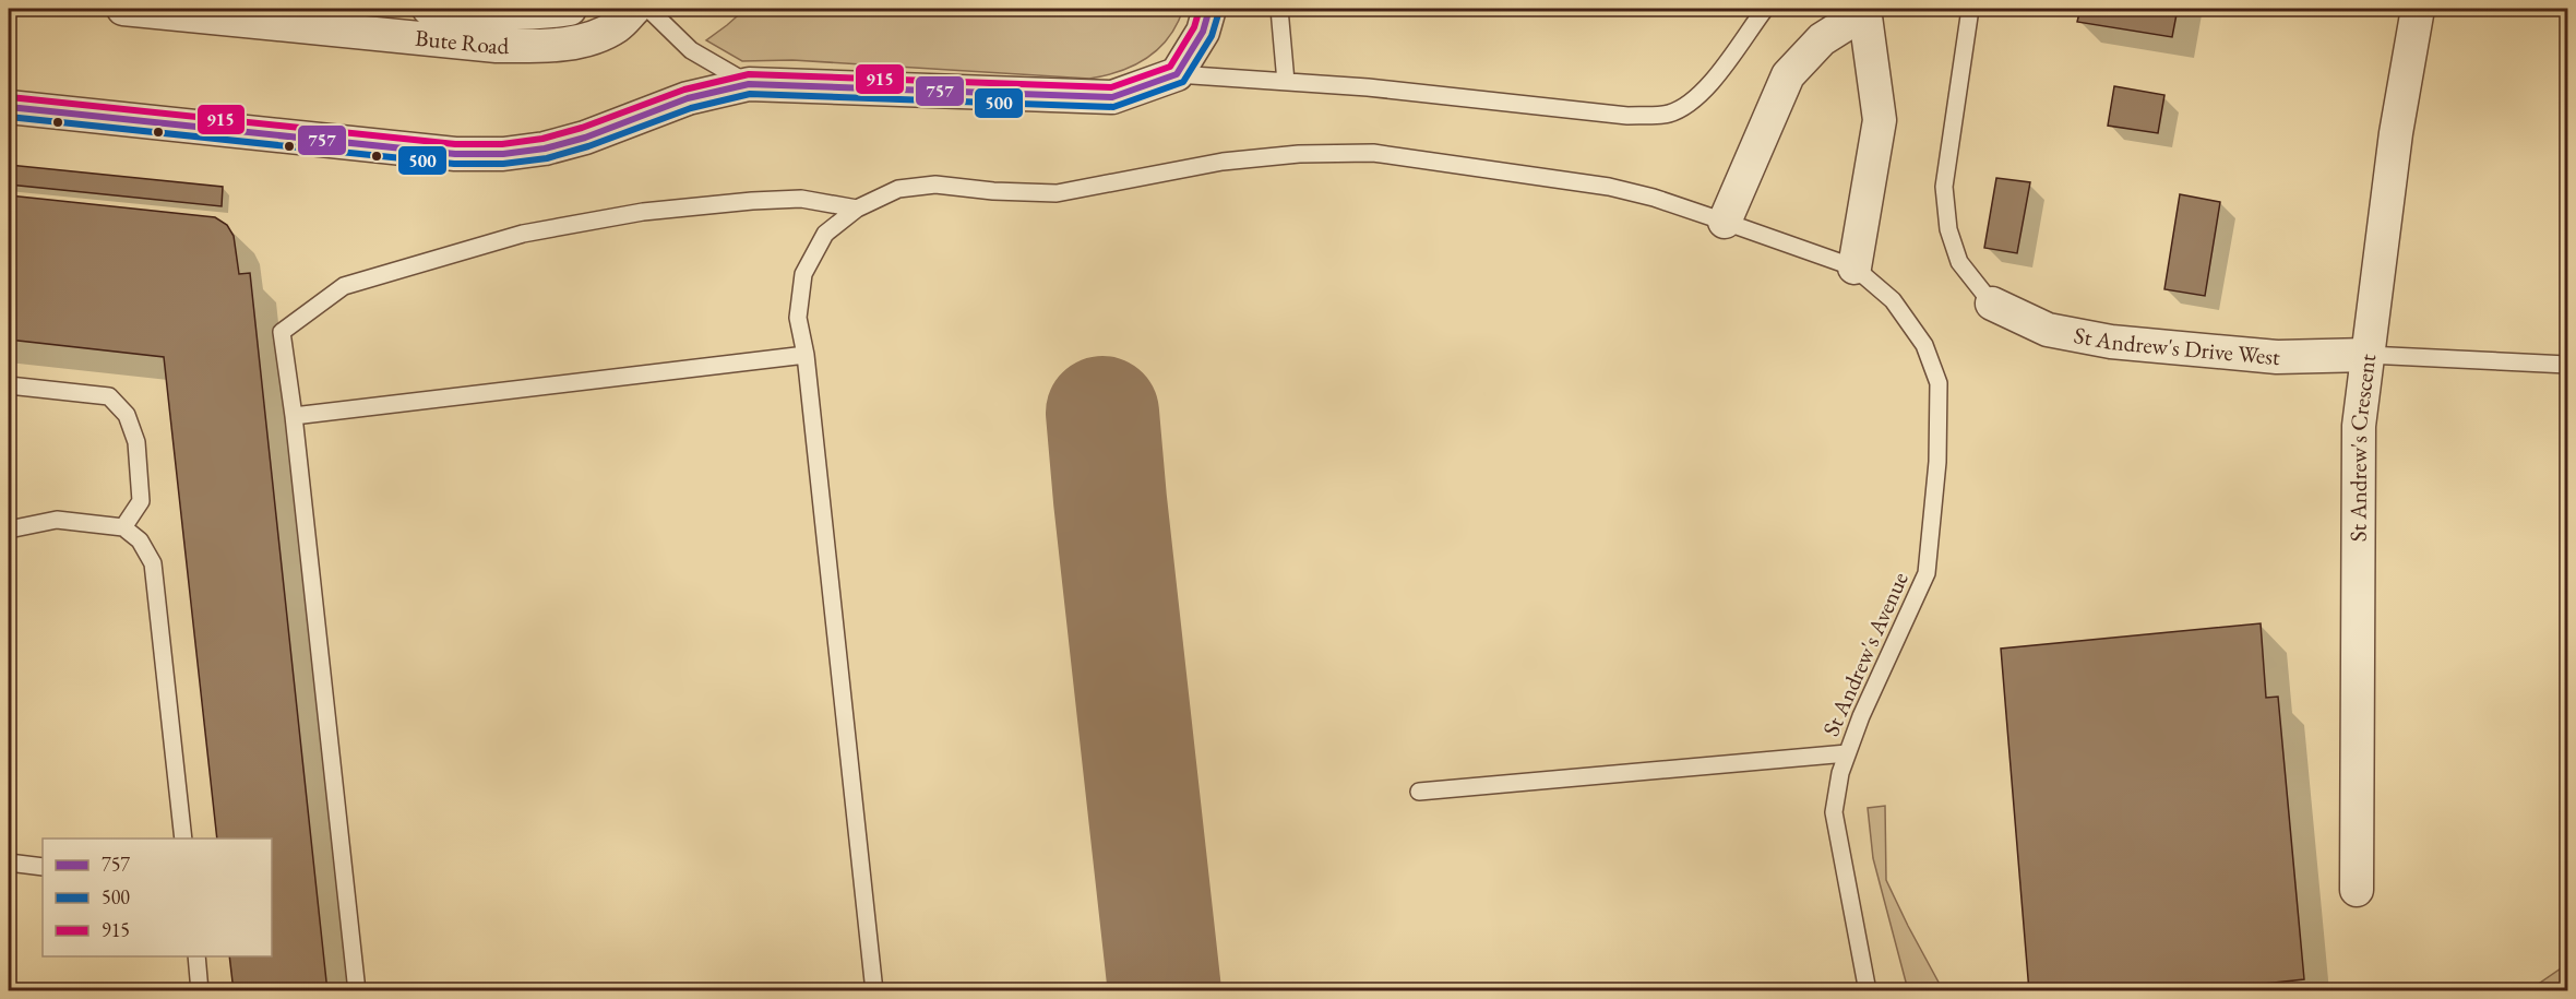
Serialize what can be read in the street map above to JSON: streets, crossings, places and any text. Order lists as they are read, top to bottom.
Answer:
{
  "streets": {
    "street": ["Bute Road", "St Andrew's Drive West", "St Andrew's Crescent"],
    "lane": ["St Andrew's Avenue"]
  },
  "crossings": [
    ["St Andrew's Drive West", "St Andrew's Crescent"]
  ],
  "lines": ["transit line 757", "transit line 915", "transit line 500"],
  "legend": ["757", "500", "915"]
}
